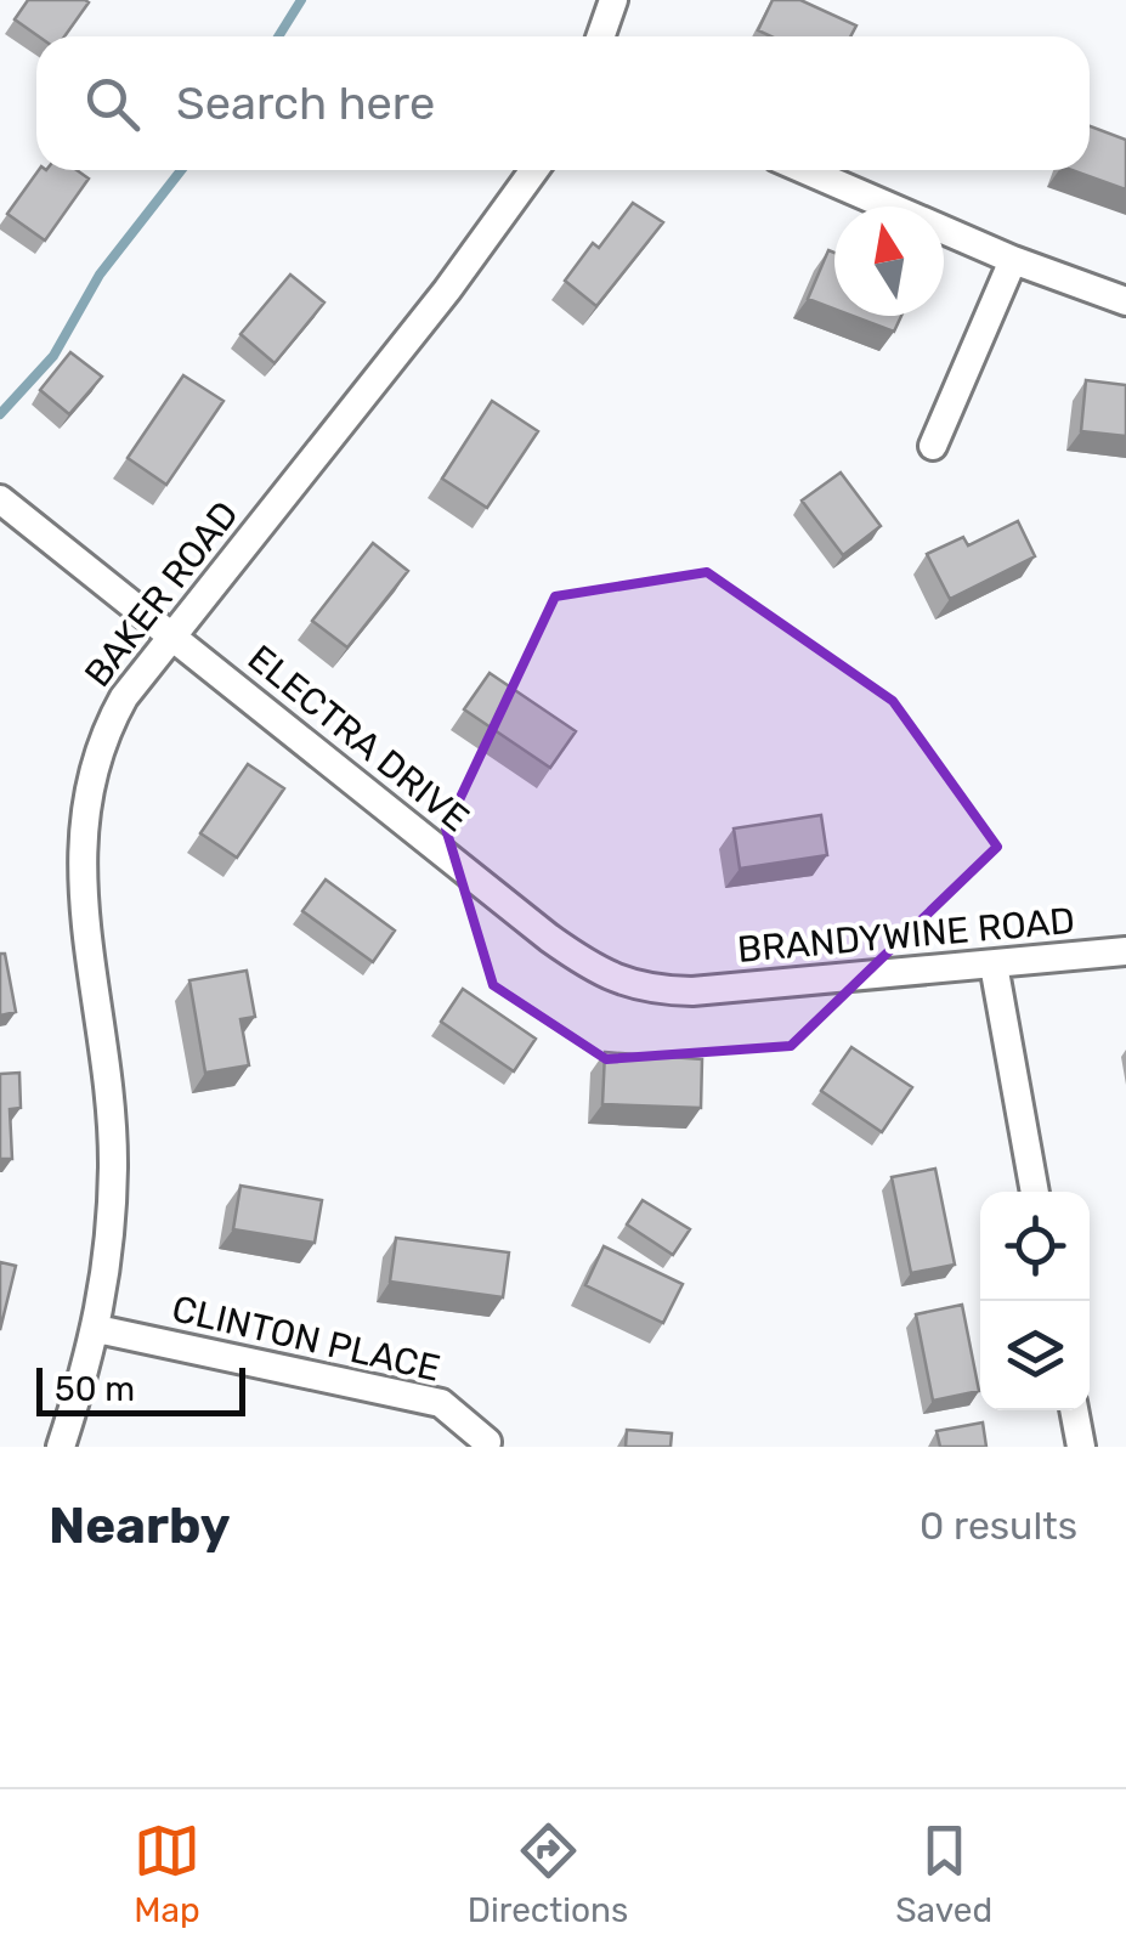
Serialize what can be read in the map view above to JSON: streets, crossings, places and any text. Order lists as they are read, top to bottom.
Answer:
{
  "streets": {
    "street": [
      "BAKER ROAD",
      "ELECTRA DRIVE",
      "BRANDYWINE ROAD",
      "CLINTON PLACE"
    ]
  },
  "crossings": [
    ["BAKER ROAD", "ELECTRA DRIVE"],
    ["BAKER ROAD", "CLINTON PLACE"],
    ["ELECTRA DRIVE", "BRANDYWINE ROAD"]
  ],
  "scale_bar": "50 m",
  "north": "top",
  "page": {
    "search": "Search here",
    "scale": "50 m",
    "heading": ["Nearby", "0 results"],
    "nav": ["Map", "Directions", "Saved"]
  }
}
